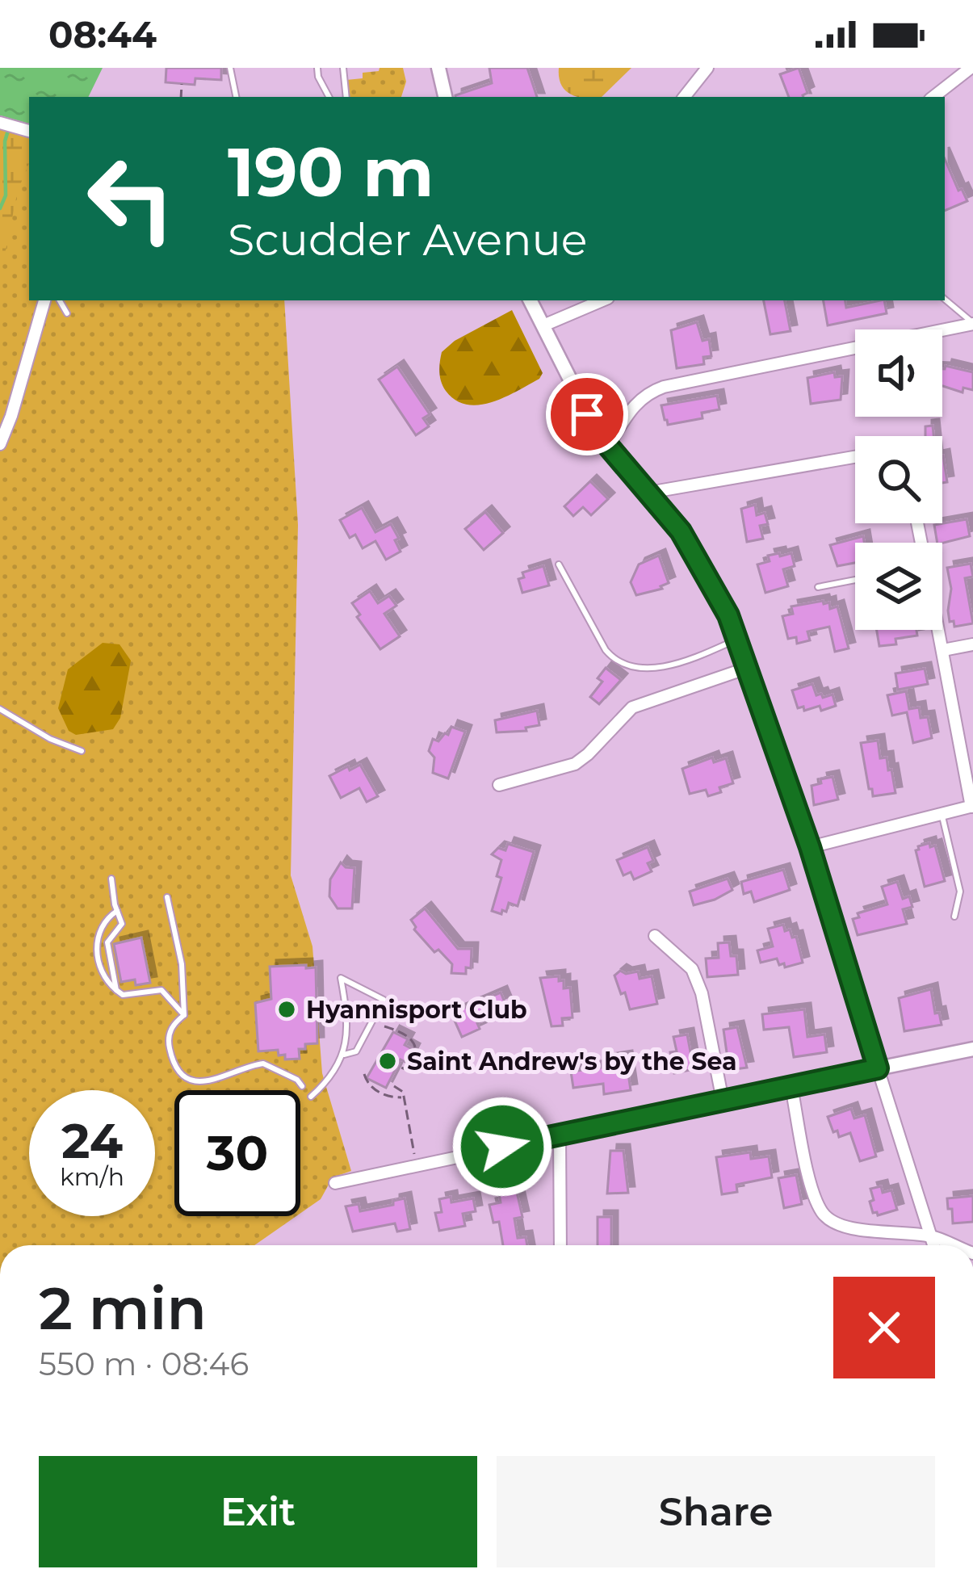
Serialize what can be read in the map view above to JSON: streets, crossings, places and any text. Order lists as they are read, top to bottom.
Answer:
{
  "places": ["Hyannisport Club", "Saint Andrew's by the Sea"],
  "page": {
    "status": "08:44",
    "turn": ["190 m", "Scudder Avenue"],
    "speed": "24 km/h",
    "limit": "30",
    "heading": ["2 min", "550 m · 08:46"],
    "buttons": ["Exit", "Share"]
  }
}
